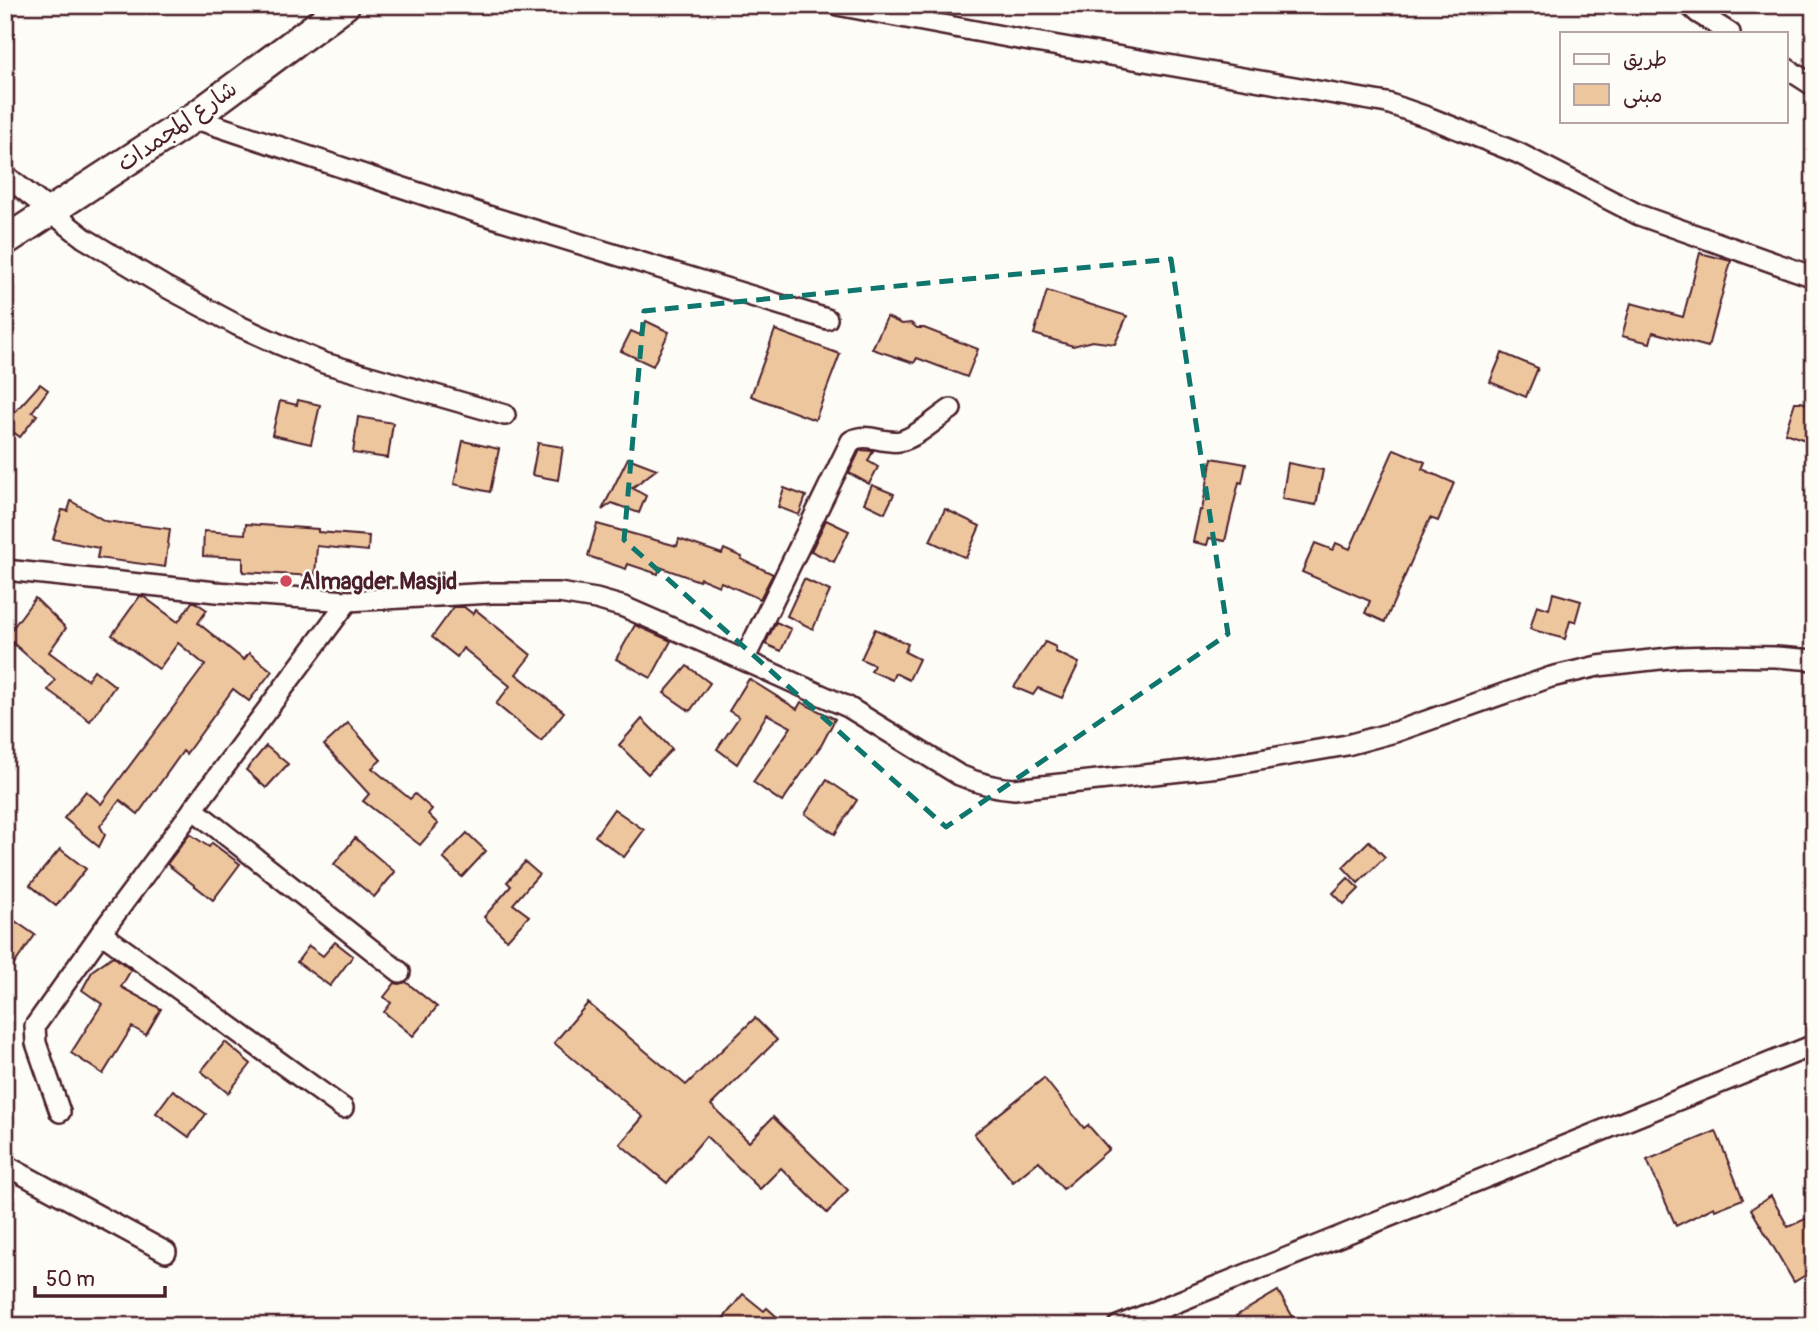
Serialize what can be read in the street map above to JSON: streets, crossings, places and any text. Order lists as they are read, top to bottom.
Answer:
{
  "streets": {
    "main road": ["شارع المجمدات"]
  },
  "places": ["Almagder Masjid"],
  "legend": ["طريق", "مبنى"],
  "scale_bar": "50 m"
}
